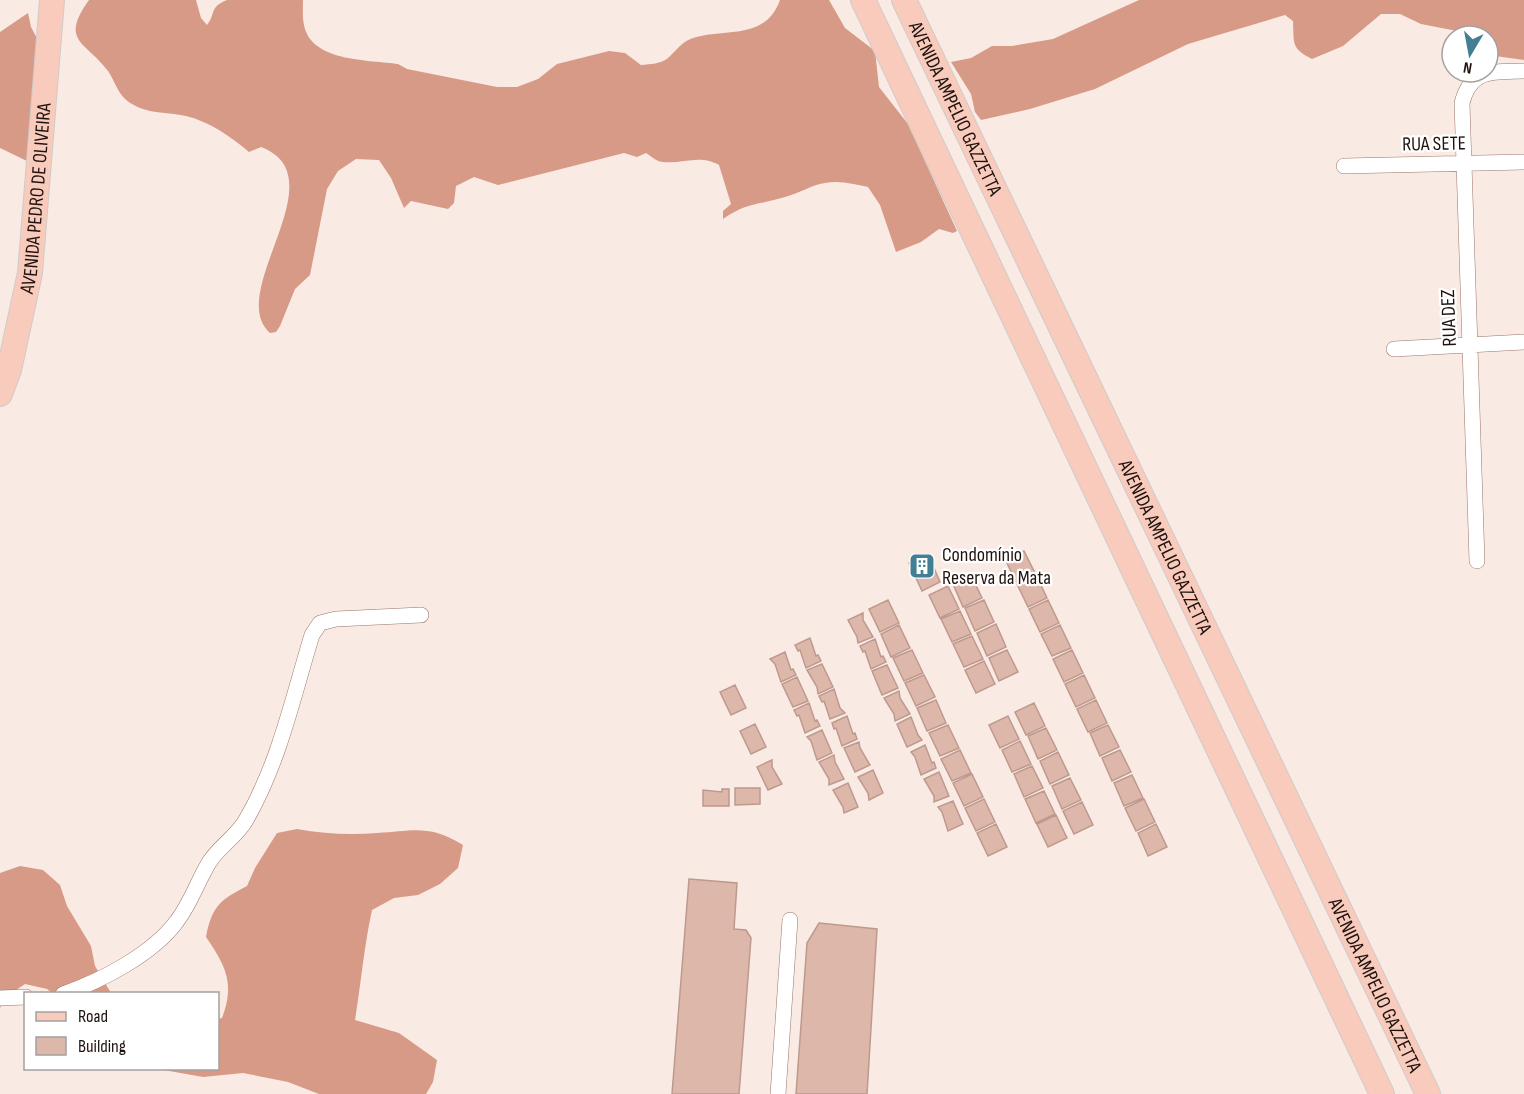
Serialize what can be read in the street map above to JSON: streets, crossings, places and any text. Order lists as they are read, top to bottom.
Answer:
{
  "streets": {
    "main road": ["AVENIDA AMPELIO GAZZETTA", "AVENIDA PEDRO DE OLIVEIRA"],
    "street": ["RUA SETE", "RUA DEZ"]
  },
  "crossings": [
    ["RUA SETE", "RUA DEZ"]
  ],
  "places": {
    "building": ["Condomínio Reserva da Mata"]
  },
  "legend": ["Road", "Building"],
  "north": "bottom"
}
